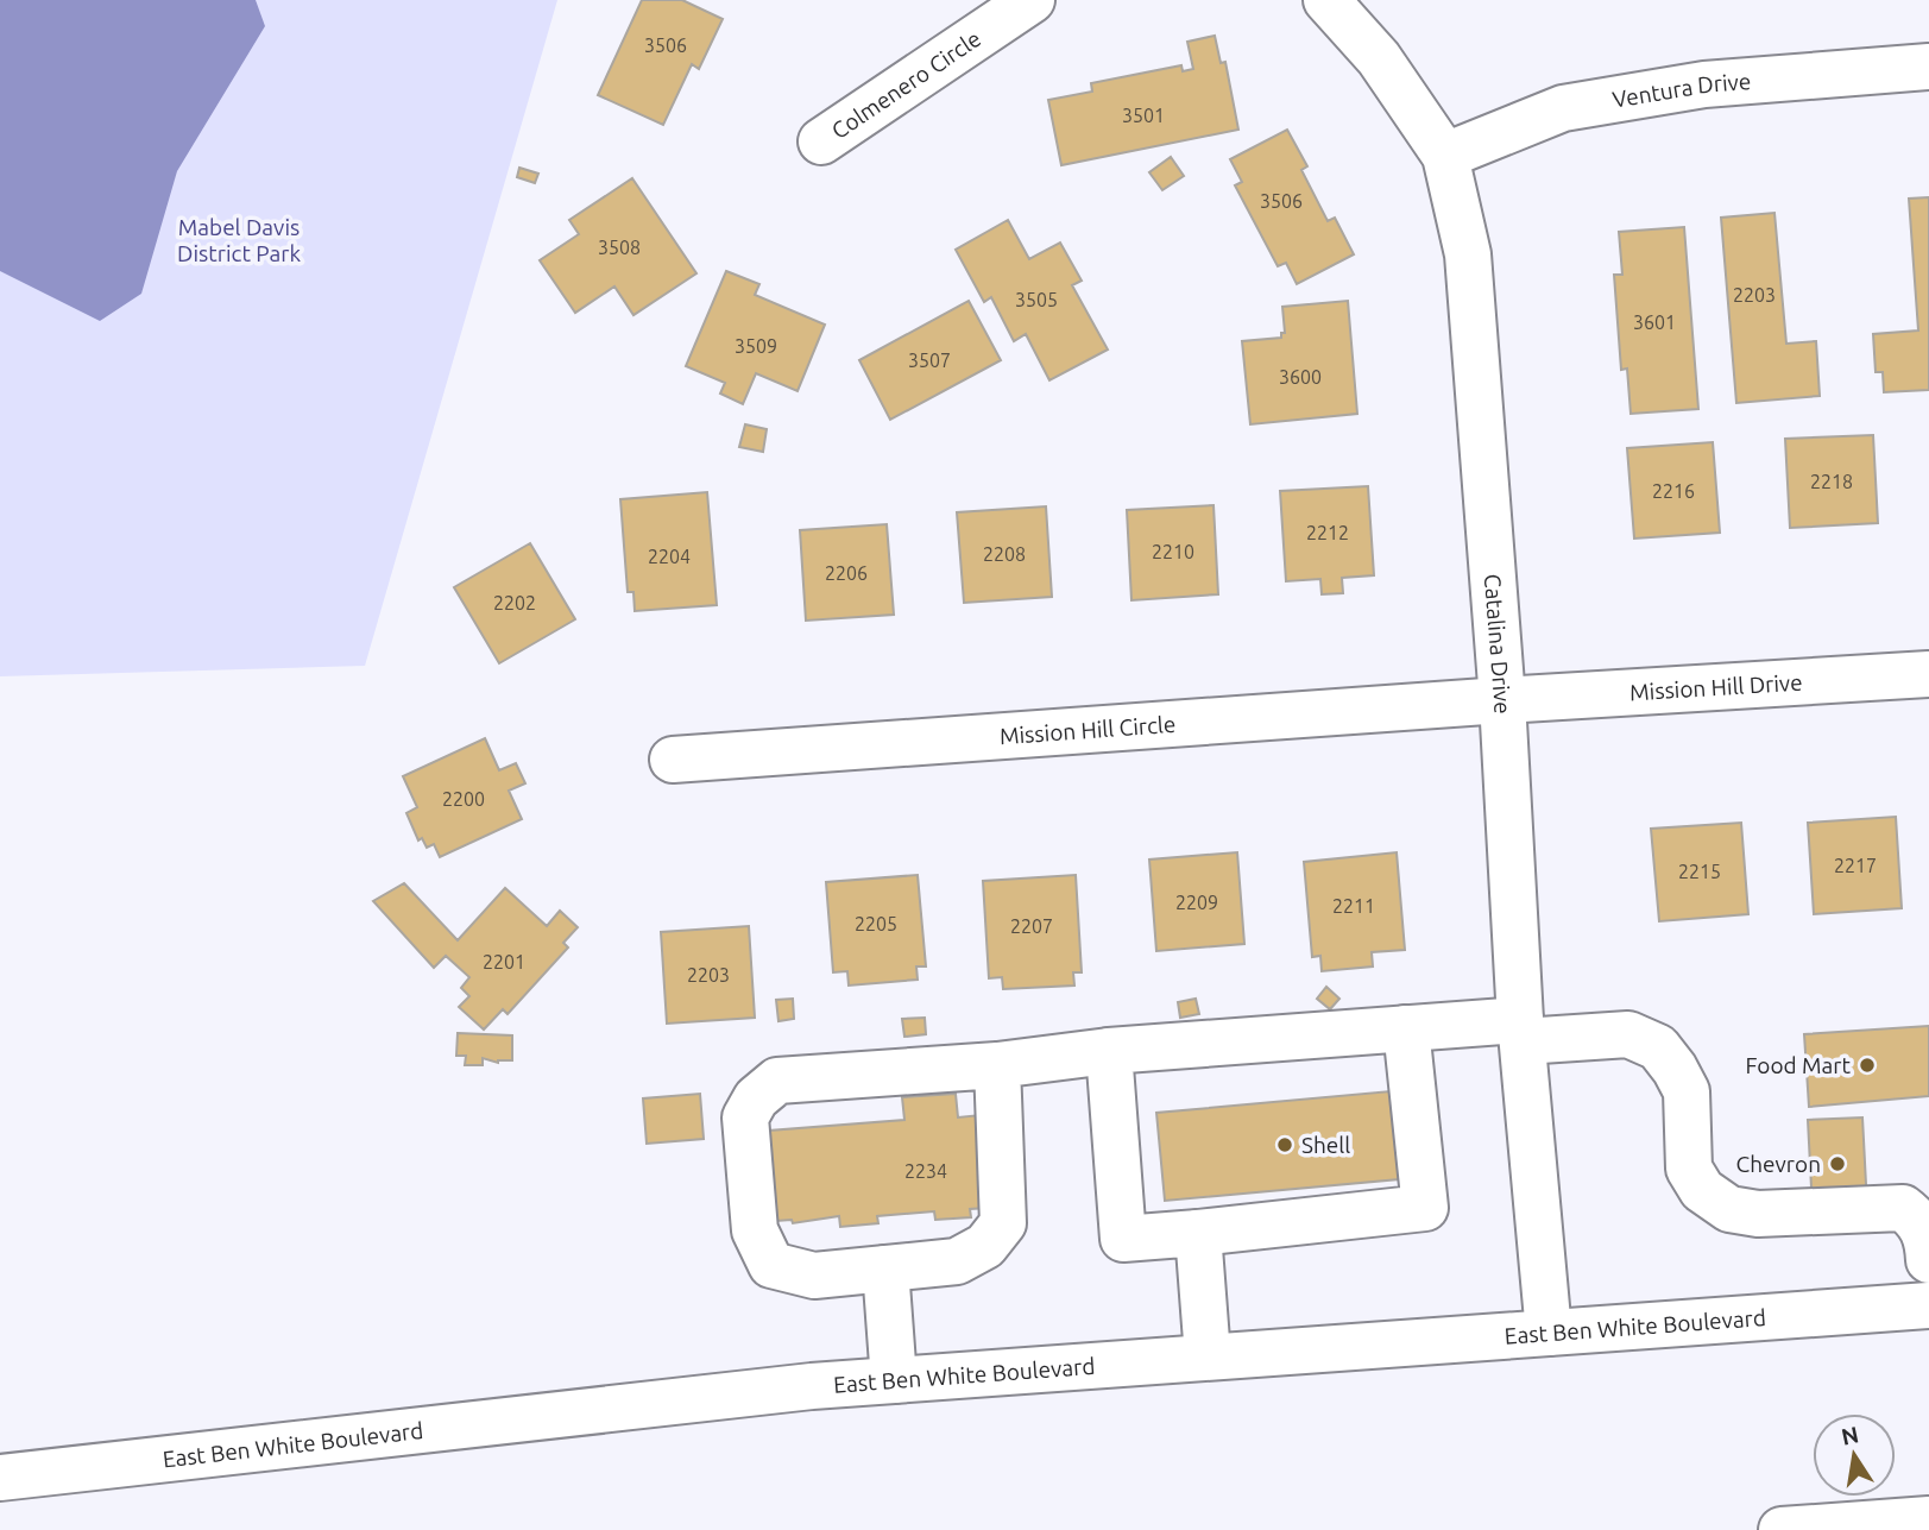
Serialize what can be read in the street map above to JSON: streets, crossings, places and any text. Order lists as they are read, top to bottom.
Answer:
{
  "streets": {
    "main road": [
      "Colmenero Circle",
      "Ventura Drive",
      "Catalina Drive",
      "Mission Hill Drive",
      "Mission Hill Circle",
      "East Ben White Boulevard"
    ]
  },
  "crossings": [
    ["Ventura Drive", "Catalina Drive"],
    ["Catalina Drive", "Mission Hill Drive"],
    ["Catalina Drive", "Mission Hill Circle"],
    ["Catalina Drive", "East Ben White Boulevard"],
    ["Mission Hill Drive", "Mission Hill Circle"]
  ],
  "parks": ["Mabel Davis District Park"],
  "places": ["Food Mart", "Shell", "Chevron"],
  "house_numbers": [
    "3506",
    "3501",
    "3506",
    "3508",
    "2203",
    "3505",
    "3601",
    "3509",
    "3507",
    "3600",
    "2218",
    "2216",
    "2212",
    "2210",
    "2208",
    "2204",
    "2206",
    "2202",
    "2200",
    "2217",
    "2215",
    "2209",
    "2211",
    "2205",
    "2207",
    "2201",
    "2203",
    "2234"
  ],
  "north": "top"
}
